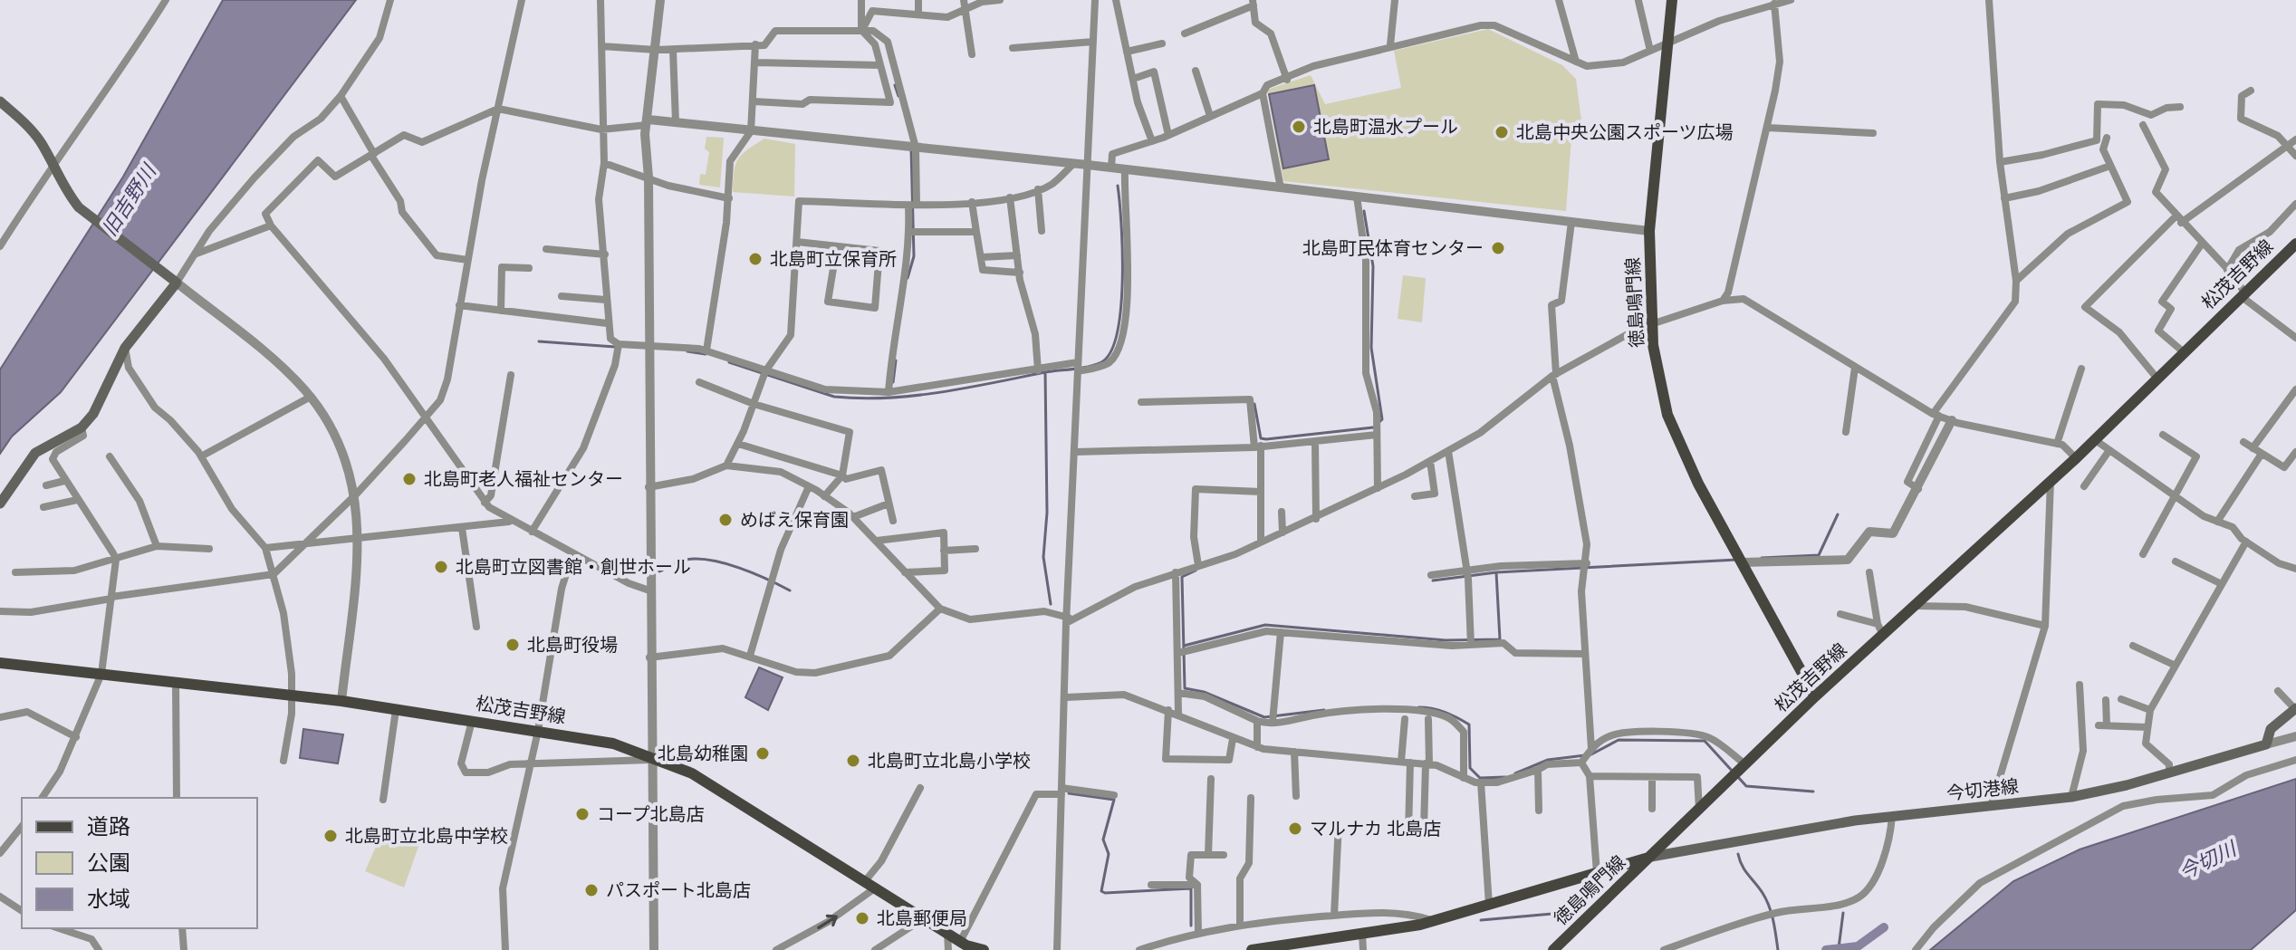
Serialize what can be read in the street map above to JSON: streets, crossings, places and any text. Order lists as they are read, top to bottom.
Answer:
{
  "streets": {
    "main road": ["松茂吉野線", "徳島鳴門線", "今切港線"]
  },
  "crossings": [
    ["松茂吉野線", "徳島鳴門線"],
    ["松茂吉野線", "今切港線"],
    ["徳島鳴門線", "今切港線"]
  ],
  "water": ["旧吉野川", "今切川"],
  "places": [
    "北島町温水プール",
    "北島中央公園スポーツ広場",
    "北島町民体育センター",
    "北島町立保育所",
    "北島町老人福祉センター",
    "めばえ保育園",
    "北島町立図書館・創世ホール",
    "北島町役場",
    "北島幼稚園",
    "北島町立北島小学校",
    "コープ北島店",
    "マルナカ 北島店",
    "北島町立北島中学校",
    "パスポート北島店",
    "北島郵便局"
  ],
  "legend": ["道路", "公園", "水域"]
}
